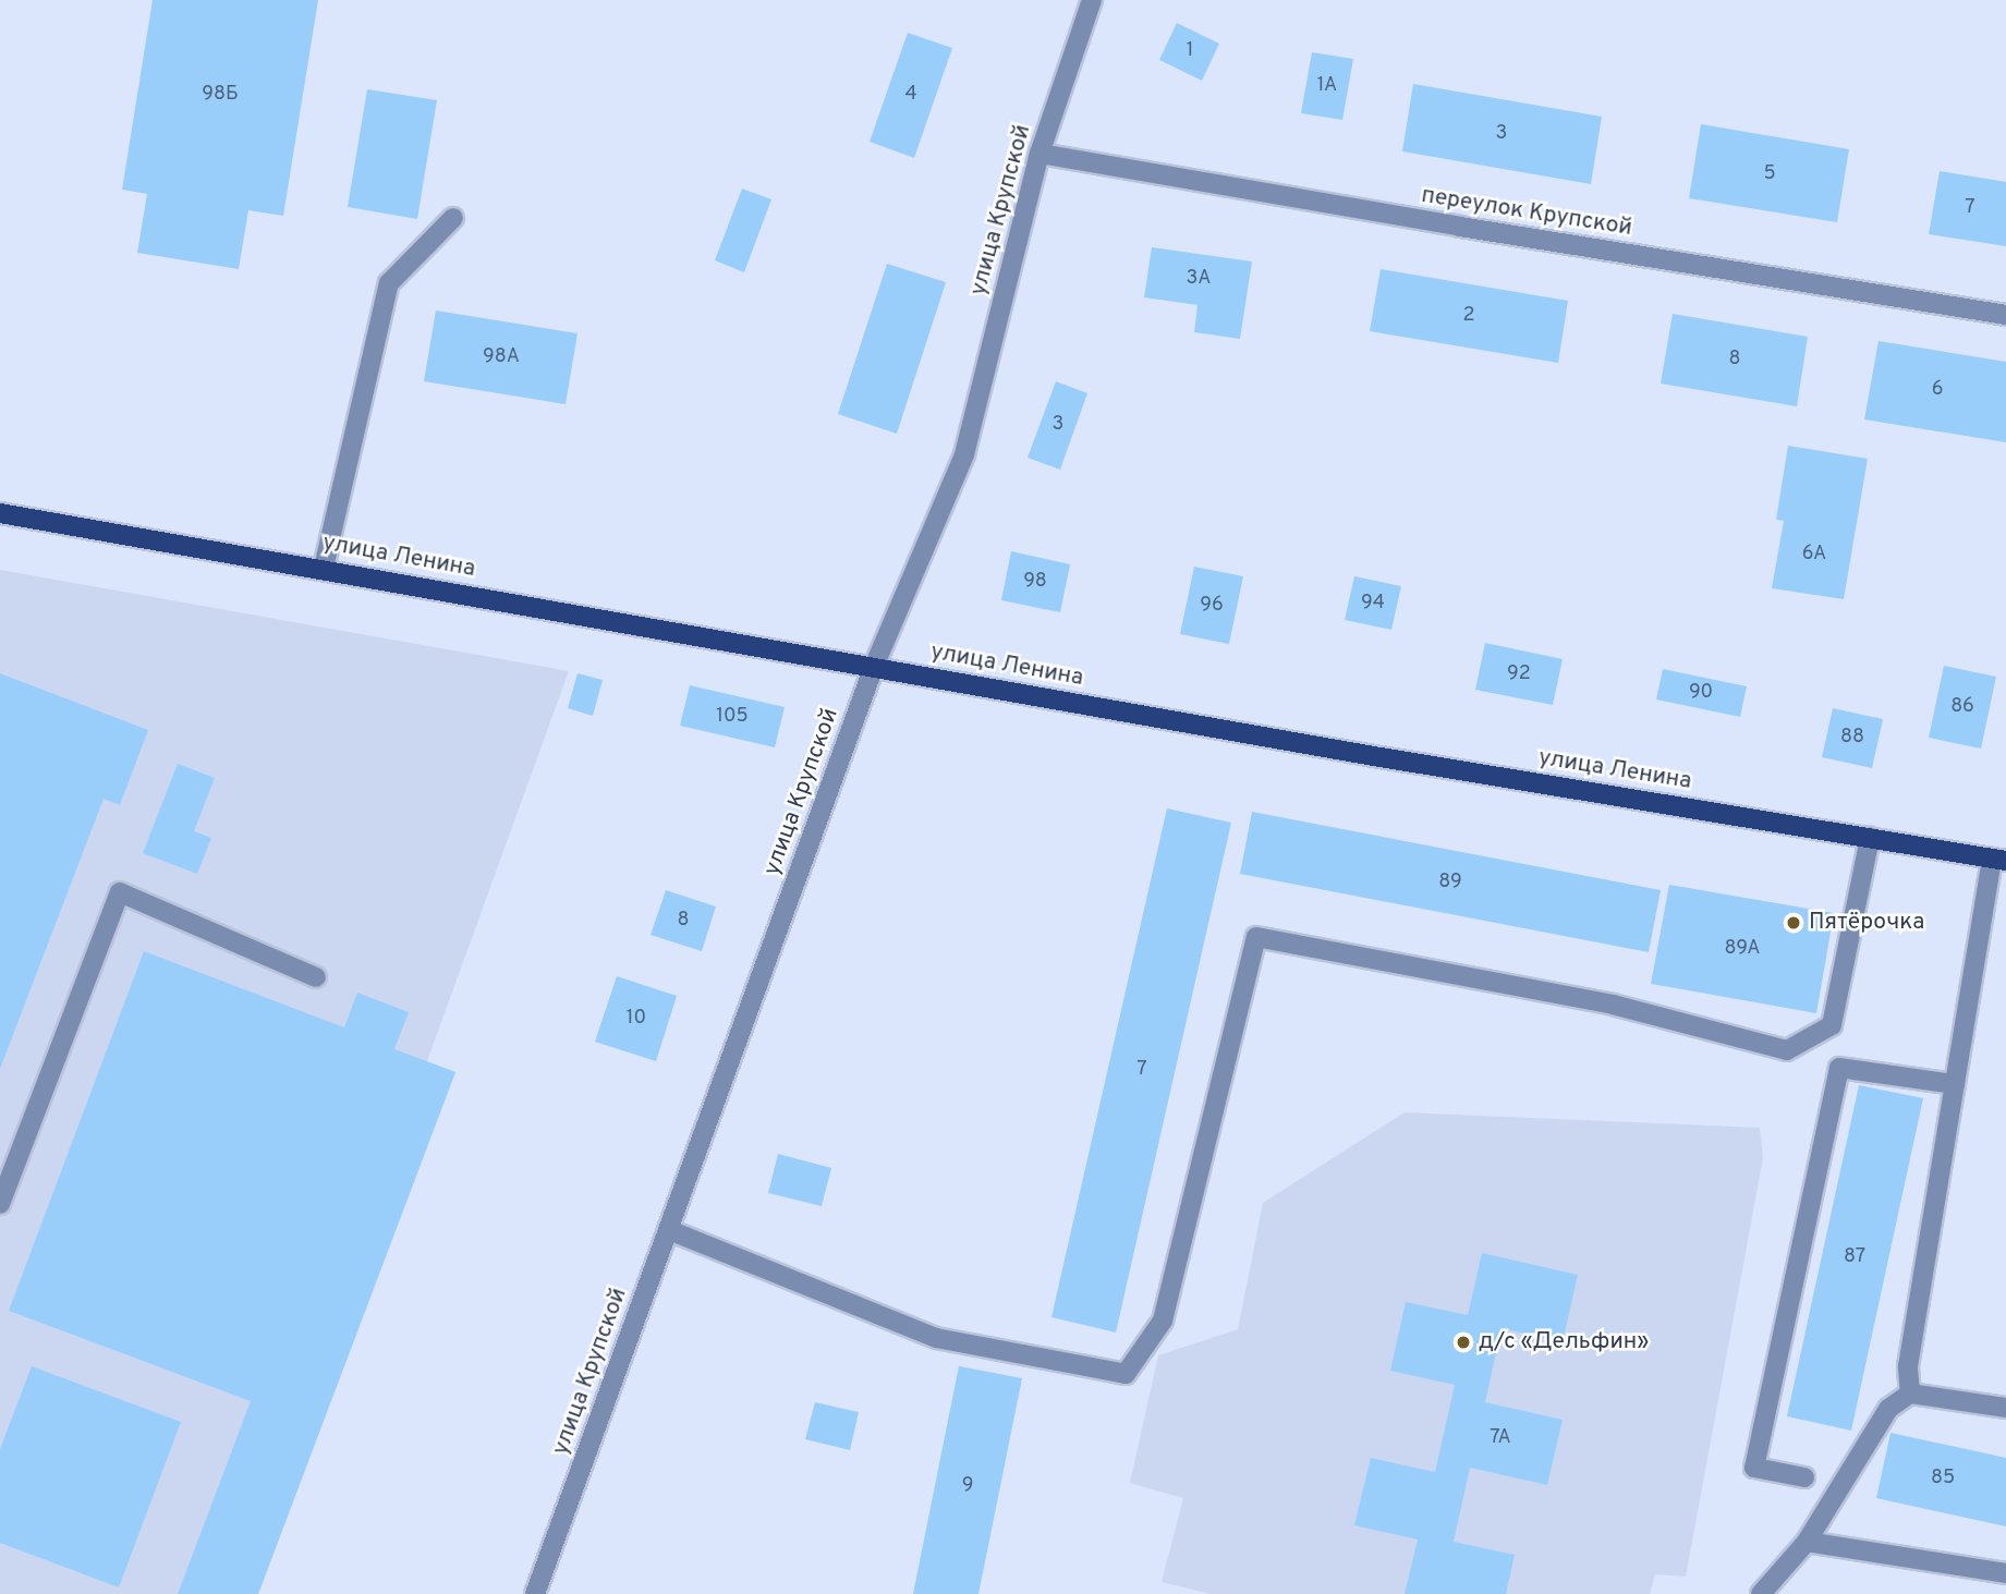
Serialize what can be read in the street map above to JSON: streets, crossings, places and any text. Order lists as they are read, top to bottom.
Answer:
{
  "streets": {
    "main road": ["улица Ленина"],
    "street": ["улица Крупской", "переулок Крупской"]
  },
  "crossings": [
    ["улица Крупской", "переулок Крупской"],
    ["улица Крупской", "улица Ленина"]
  ],
  "places": ["Пятёрочка", "д/с «Дельфин»"],
  "house_numbers": [
    "1",
    "1А",
    "98Б",
    "4",
    "3",
    "5",
    "7",
    "3А",
    "2",
    "98А",
    "8",
    "6",
    "3",
    "6А",
    "98",
    "94",
    "96",
    "92",
    "90",
    "86",
    "105",
    "88",
    "89",
    "8",
    "89А",
    "10",
    "7",
    "87",
    "7А",
    "85",
    "9"
  ]
}
